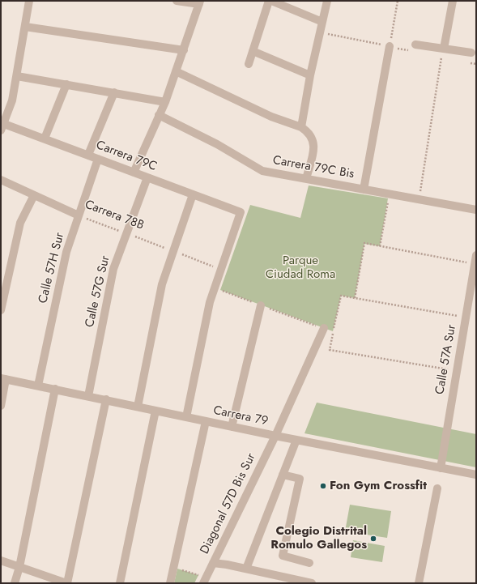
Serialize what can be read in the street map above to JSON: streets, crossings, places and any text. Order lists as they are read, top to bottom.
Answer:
{
  "streets": {
    "street": [
      "Carrera 79C",
      "Carrera 79C Bis",
      "Carrera 78B",
      "Calle 57H Sur",
      "Calle 57G Sur",
      "Calle 57A Sur",
      "Carrera 79",
      "Diagonal 57D Bis Sur"
    ]
  },
  "crossings": [
    ["Carrera 79C", "Carrera 78B"],
    ["Carrera 79C", "Calle 57H Sur"],
    ["Carrera 79C", "Calle 57G Sur"],
    ["Carrera 78B", "Calle 57H Sur"],
    ["Carrera 78B", "Calle 57G Sur"],
    ["Calle 57H Sur", "Carrera 79"],
    ["Calle 57G Sur", "Carrera 79"],
    ["Calle 57A Sur", "Carrera 79"],
    ["Carrera 79", "Diagonal 57D Bis Sur"]
  ],
  "parks": ["Parque Ciudad Roma"],
  "places": ["Fon Gym Crossfit", "Colegio Distrital Romulo Gallegos"]
}
